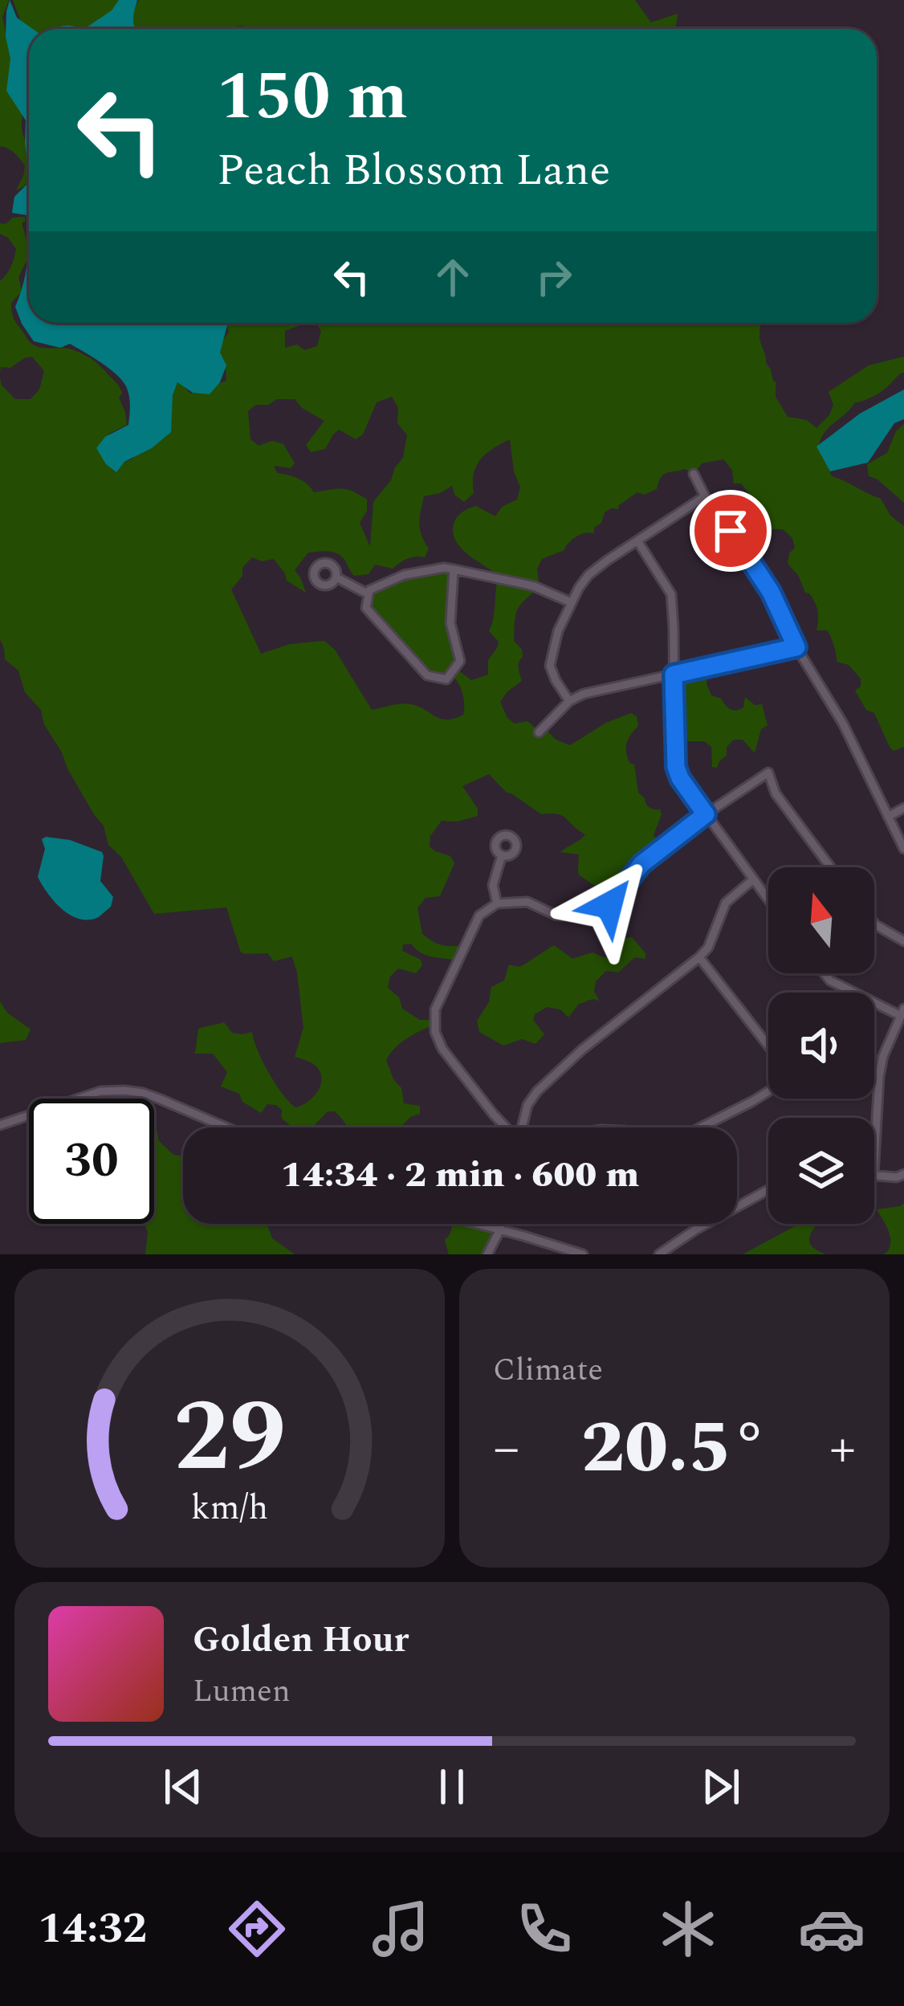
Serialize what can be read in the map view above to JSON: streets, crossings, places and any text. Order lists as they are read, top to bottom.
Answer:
{
  "north": "top",
  "page": {
    "turn": ["150 m", "Peach Blossom Lane"],
    "limit": "30",
    "trip": "14:34 · 2 min · 600 m",
    "tile": "Climate",
    "heat": ["−", "20.5°", "+"],
    "song": ["Golden Hour", "Lumen"],
    "tabs": "14:32",
    "gauge": ["29", "km/h"]
  }
}
